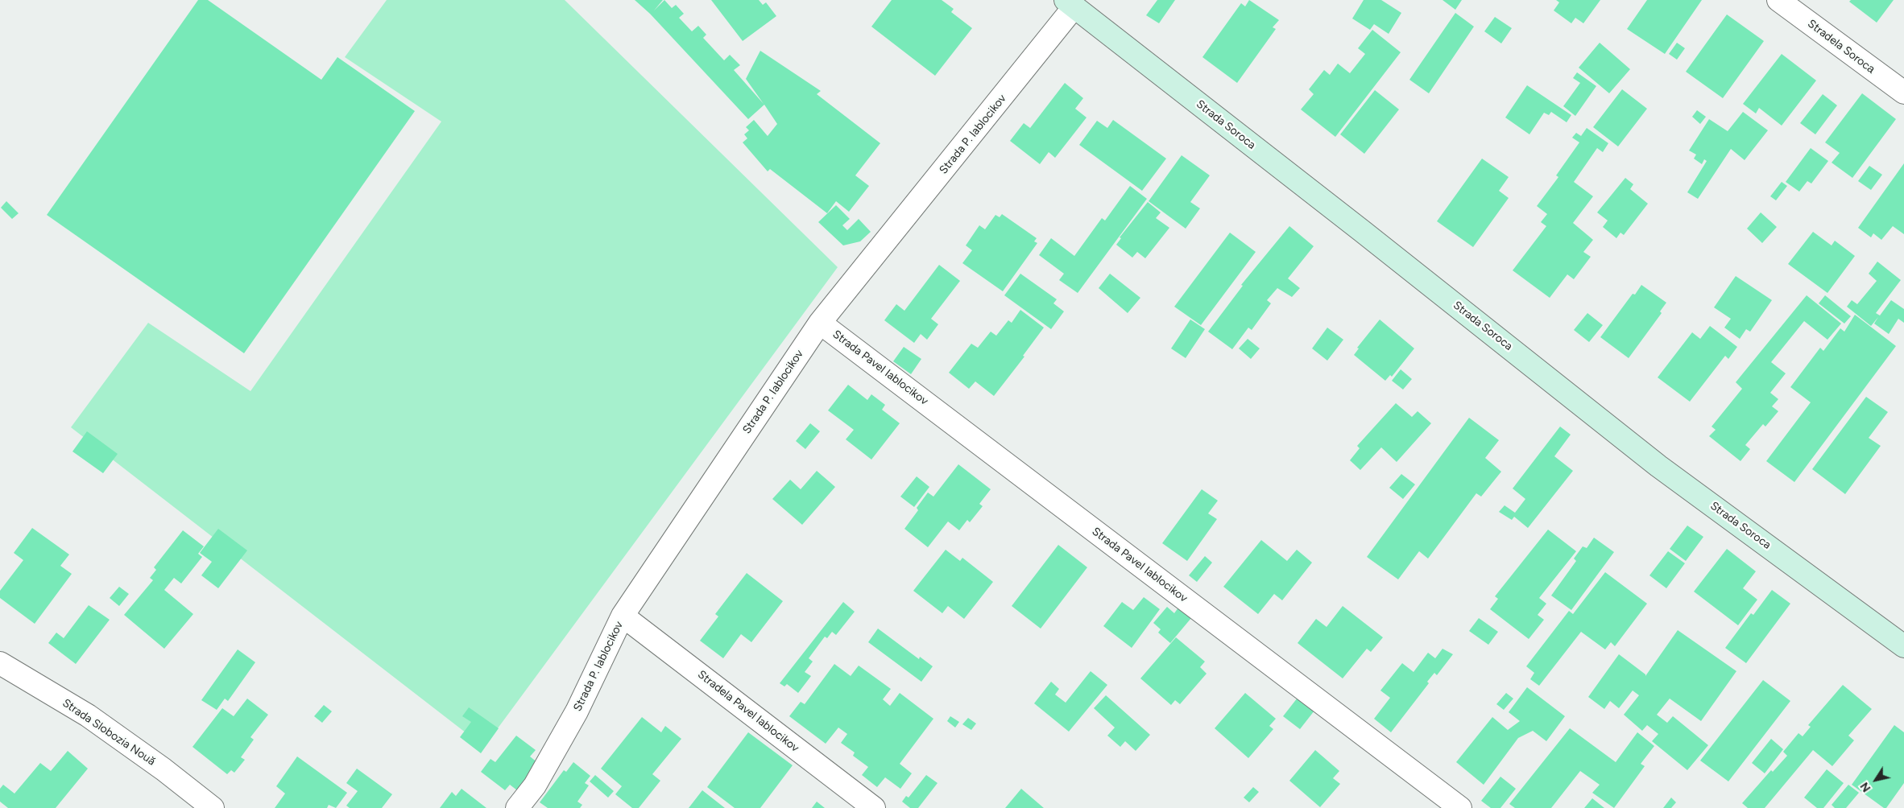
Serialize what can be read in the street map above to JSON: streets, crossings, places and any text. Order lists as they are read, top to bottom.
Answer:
{
  "streets": {
    "street": [
      "Stradela Sorocа",
      "Strada Soroca",
      "Strada P. Iablocikov",
      "Strada Pavel Iablocikov",
      "Stradela Pavel Iablocikov",
      "Strada Slobozia Nouă"
    ]
  },
  "crossings": [
    ["Strada Soroca", "Strada P. Iablocikov"],
    ["Strada P. Iablocikov", "Strada Pavel Iablocikov"],
    ["Strada P. Iablocikov", "Stradela Pavel Iablocikov"]
  ],
  "north": "bottom left"
}
